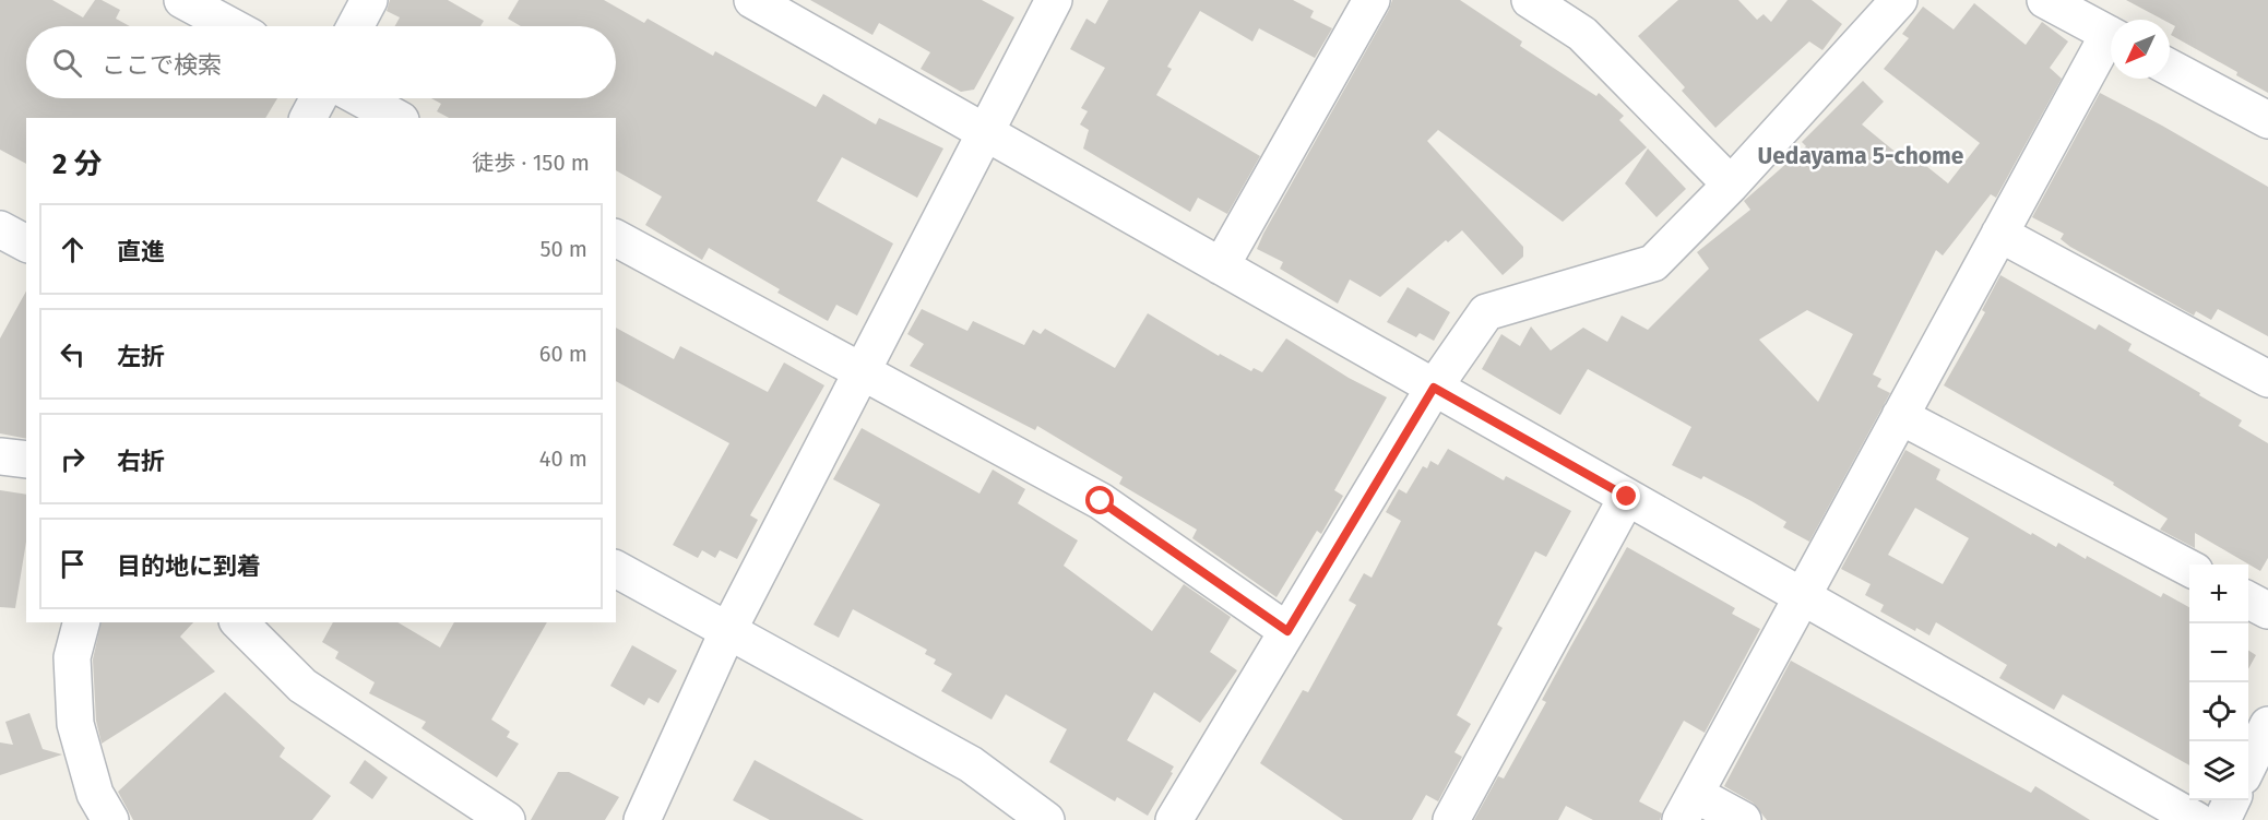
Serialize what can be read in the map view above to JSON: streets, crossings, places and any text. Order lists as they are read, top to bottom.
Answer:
{
  "districts": ["Uedayama 5-chome"],
  "north": "bottom left",
  "page": {
    "search": "ここで検索",
    "heading": ["2 分", "徒歩 · 150 m"],
    "list": [
      ["直進", "50 m"],
      ["左折", "60 m"],
      ["右折", "40 m"],
      "目的地に到着"
    ],
    "map_buttons": ["+", "−"]
  }
}
